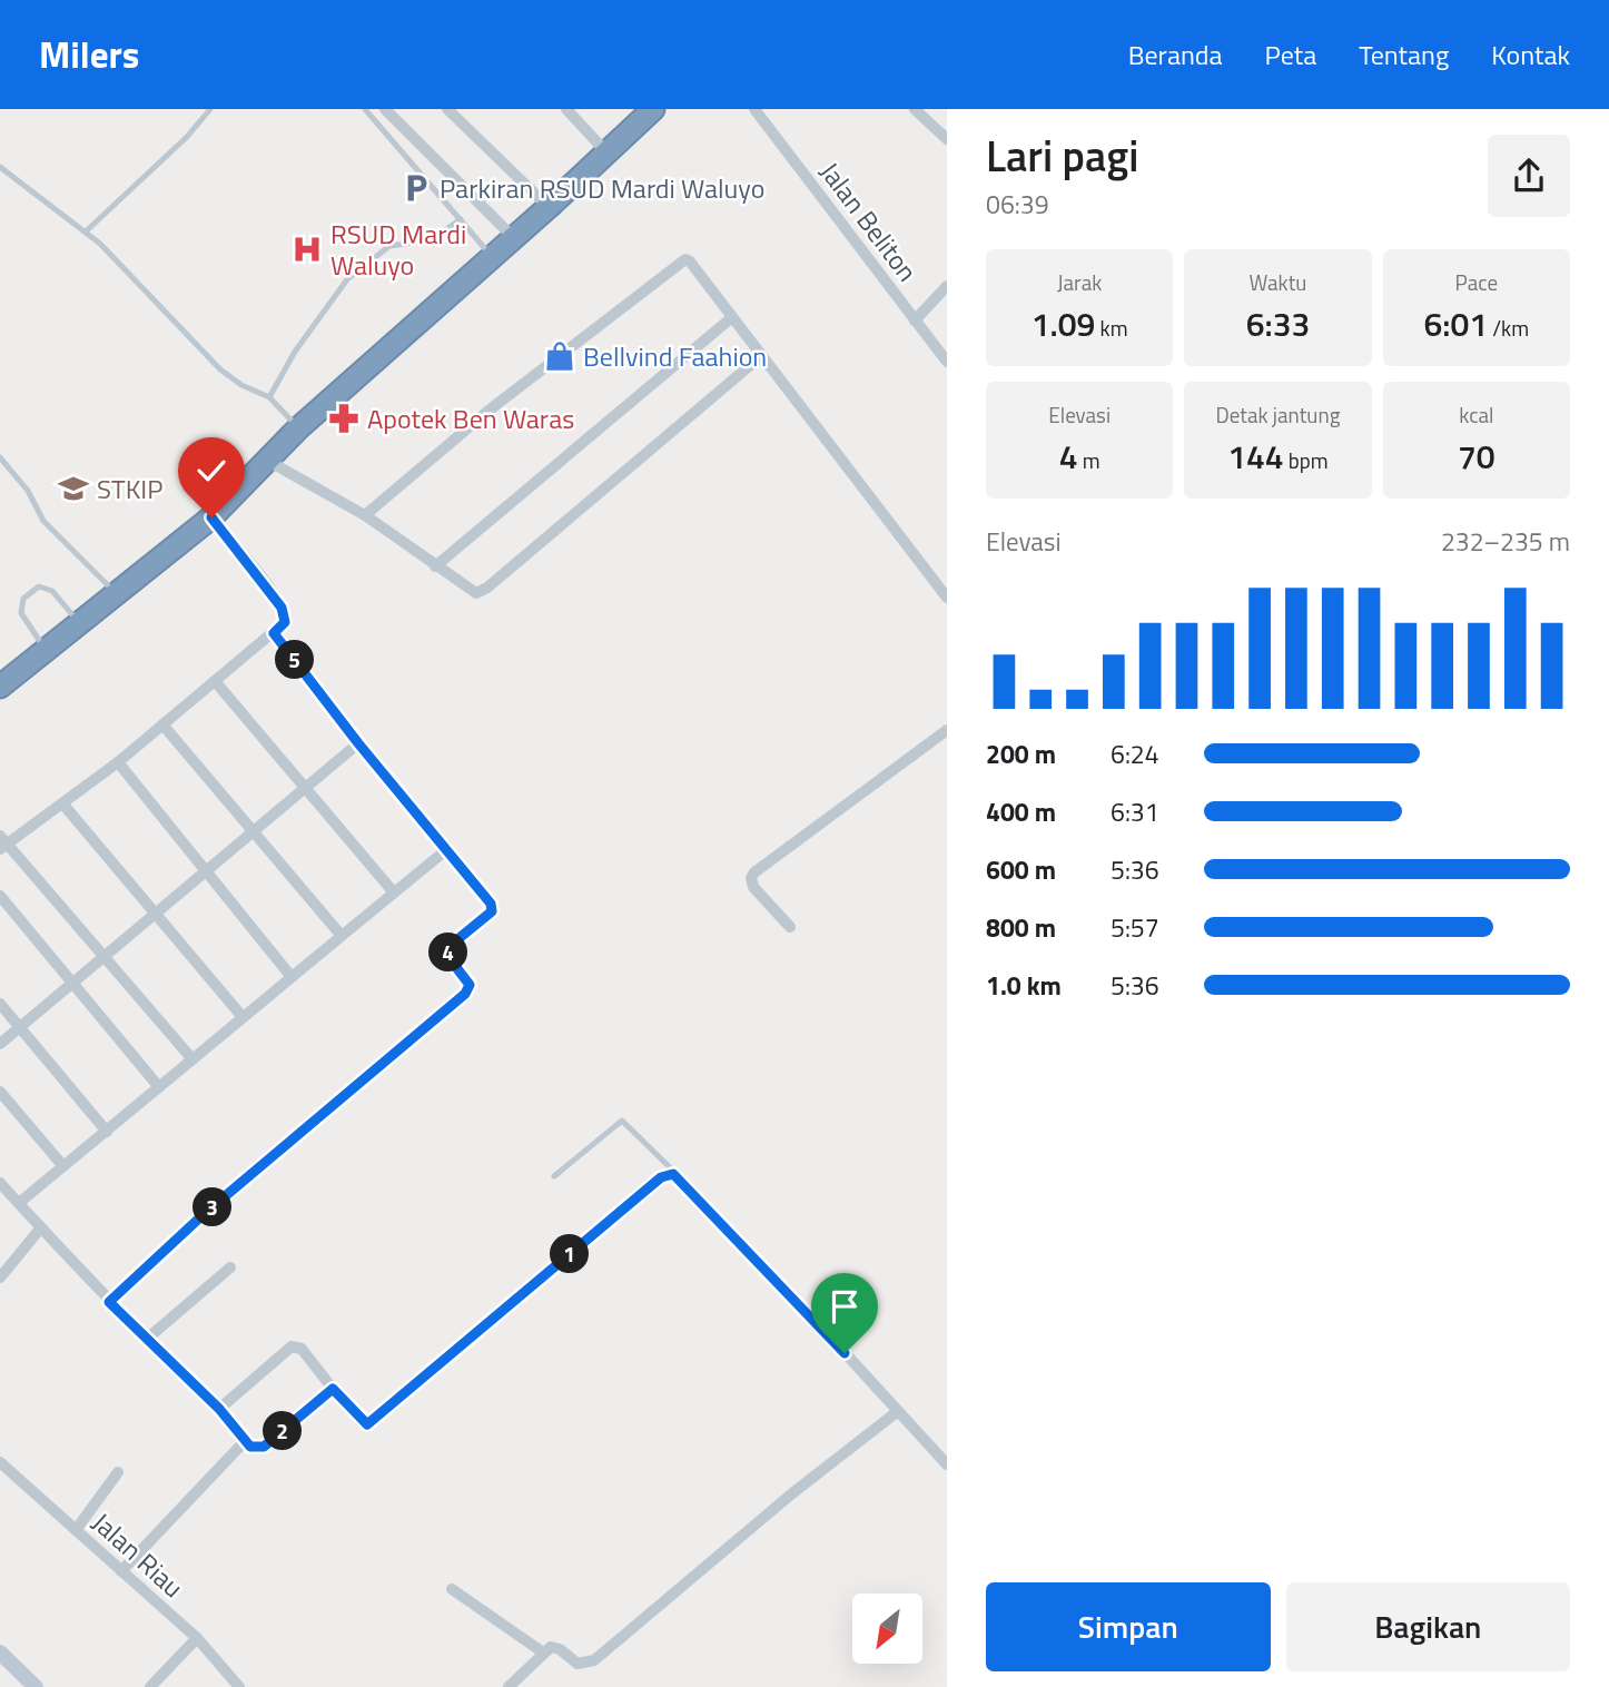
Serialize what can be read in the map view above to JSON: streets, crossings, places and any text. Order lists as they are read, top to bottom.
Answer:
{
  "streets": {
    "street": ["Jalan Beliton", "Jalan Riau"]
  },
  "places": {
    "parking": ["Parkiran RSUD Mardi Waluyo"],
    "hospital": ["RSUD Mardi Waluyo"],
    "shop": ["Bellvind Faahion"],
    "pharmacy": ["Apotek Ben Waras"],
    "school or university": ["STKIP"]
  },
  "north": "bottom left",
  "page": {
    "header": "Milers",
    "nav": [
      "Beranda",
      "Peta",
      "Tentang",
      "Kontak"
    ],
    "heading": ["Lari pagi", "06:39"],
    "stats": [
      ["Jarak", "1.09 km"],
      ["Waktu", "6:33"],
      ["Pace", "6:01 /km"],
      ["Elevasi", "4 m"],
      ["Detak jantung", "144 bpm"],
      ["kcal", "70"]
    ],
    "chart": ["Elevasi", "232–235 m"],
    "pins": [
      "5",
      "4",
      "3",
      "1",
      "2"
    ],
    "list": [
      {
        "name": "200 m",
        "note": "6:24"
      },
      {
        "name": "400 m",
        "note": "6:31"
      },
      {
        "name": "600 m",
        "note": "5:36"
      },
      {
        "name": "800 m",
        "note": "5:57"
      },
      {
        "name": "1.0 km",
        "note": "5:36"
      }
    ],
    "buttons": ["Simpan", "Bagikan"]
  }
}
